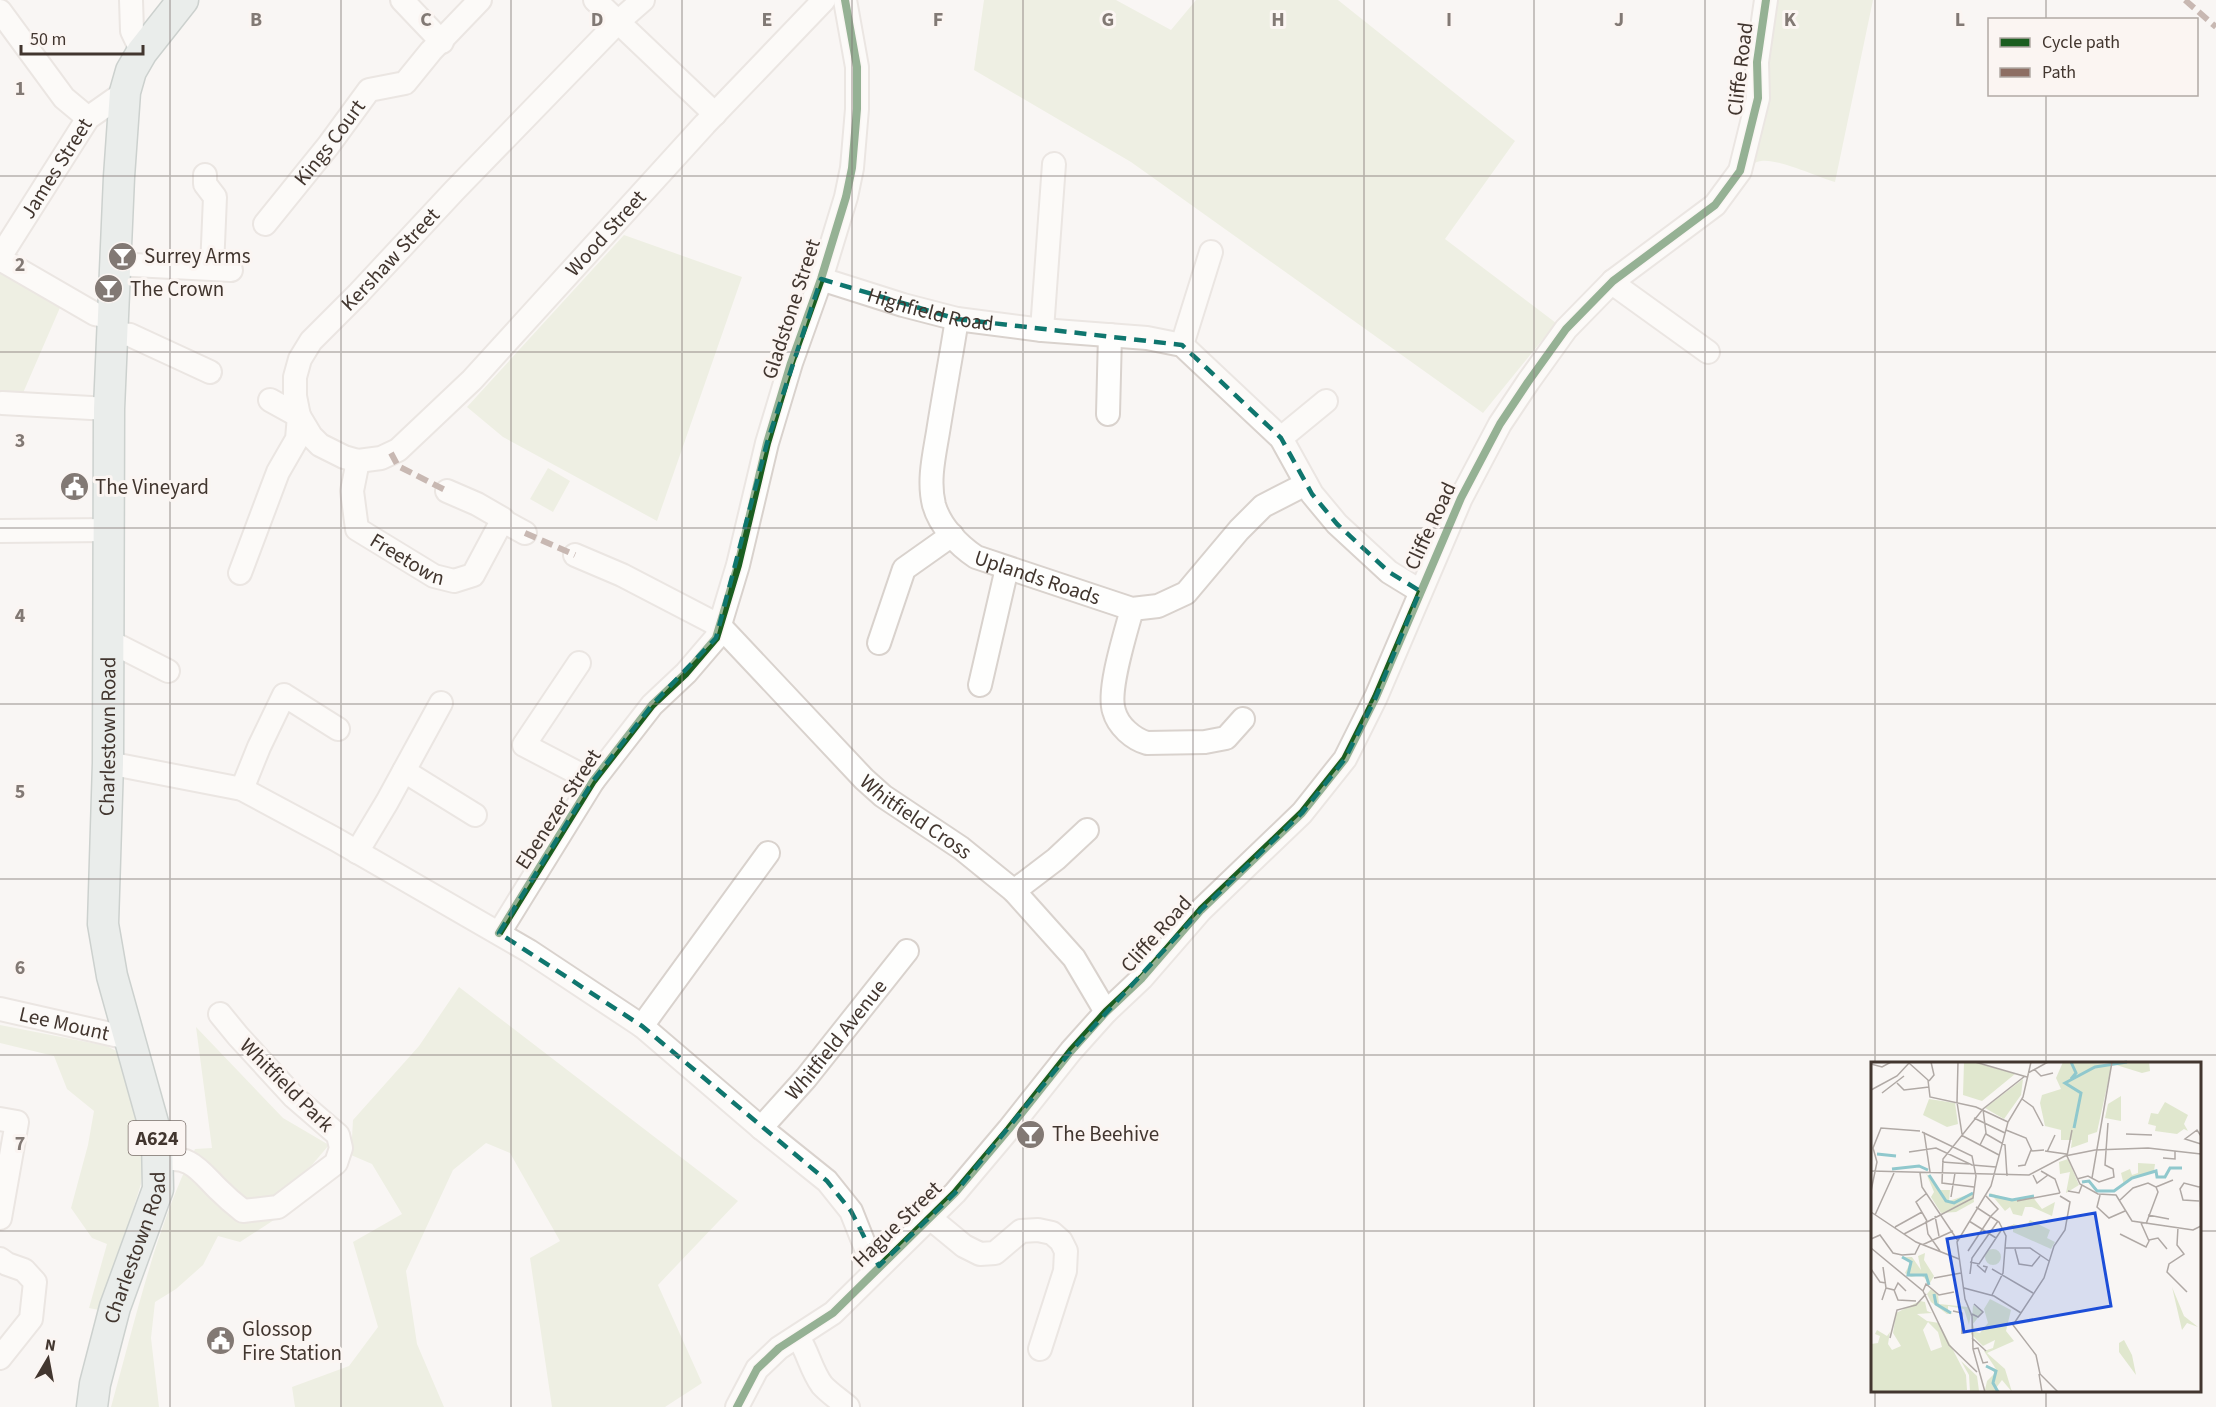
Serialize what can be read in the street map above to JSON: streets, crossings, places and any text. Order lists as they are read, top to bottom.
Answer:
{
  "streets": {
    "main road": ["Charlestown Road", "A624"],
    "street": [
      "Cliffe Road",
      "Kings Court",
      "James Street",
      "Wood Street",
      "Kershaw Street",
      "Highfield Road",
      "Gladstone Street",
      "Freetown",
      "Uplands Roads",
      "Ebenezer Street",
      "Whitfield Cross",
      "Lee Mount",
      "Whitfield Avenue",
      "Whitfield Park",
      "Hague Street"
    ]
  },
  "crossings": [
    ["Cliffe Road", "Whitfield Cross"],
    ["Cliffe Road", "Hague Street"],
    ["James Street", "Charlestown Road"],
    ["Wood Street", "Freetown"],
    ["Highfield Road", "Gladstone Street"],
    ["Highfield Road", "Uplands Roads"],
    ["Gladstone Street", "Ebenezer Street"],
    ["Gladstone Street", "Whitfield Cross"],
    ["Charlestown Road", "Lee Mount"],
    ["Charlestown Road", "Whitfield Park"],
    ["Charlestown Road", "A624"],
    ["Ebenezer Street", "Whitfield Cross"]
  ],
  "places": {
    "bar": ["Surrey Arms", "The Crown", "The Beehive"],
    "public building": ["The Vineyard", "Glossop Fire Station"]
  },
  "legend": ["Cycle path", "Path"],
  "scale_bar": "50 m",
  "north": "top",
  "grid": {
    "columns": [
      "B",
      "C",
      "D",
      "E",
      "F",
      "G",
      "H",
      "I",
      "J",
      "K",
      "L"
    ],
    "rows": [
      "1",
      "2",
      "3",
      "4",
      "5",
      "6",
      "7"
    ]
  }
}
